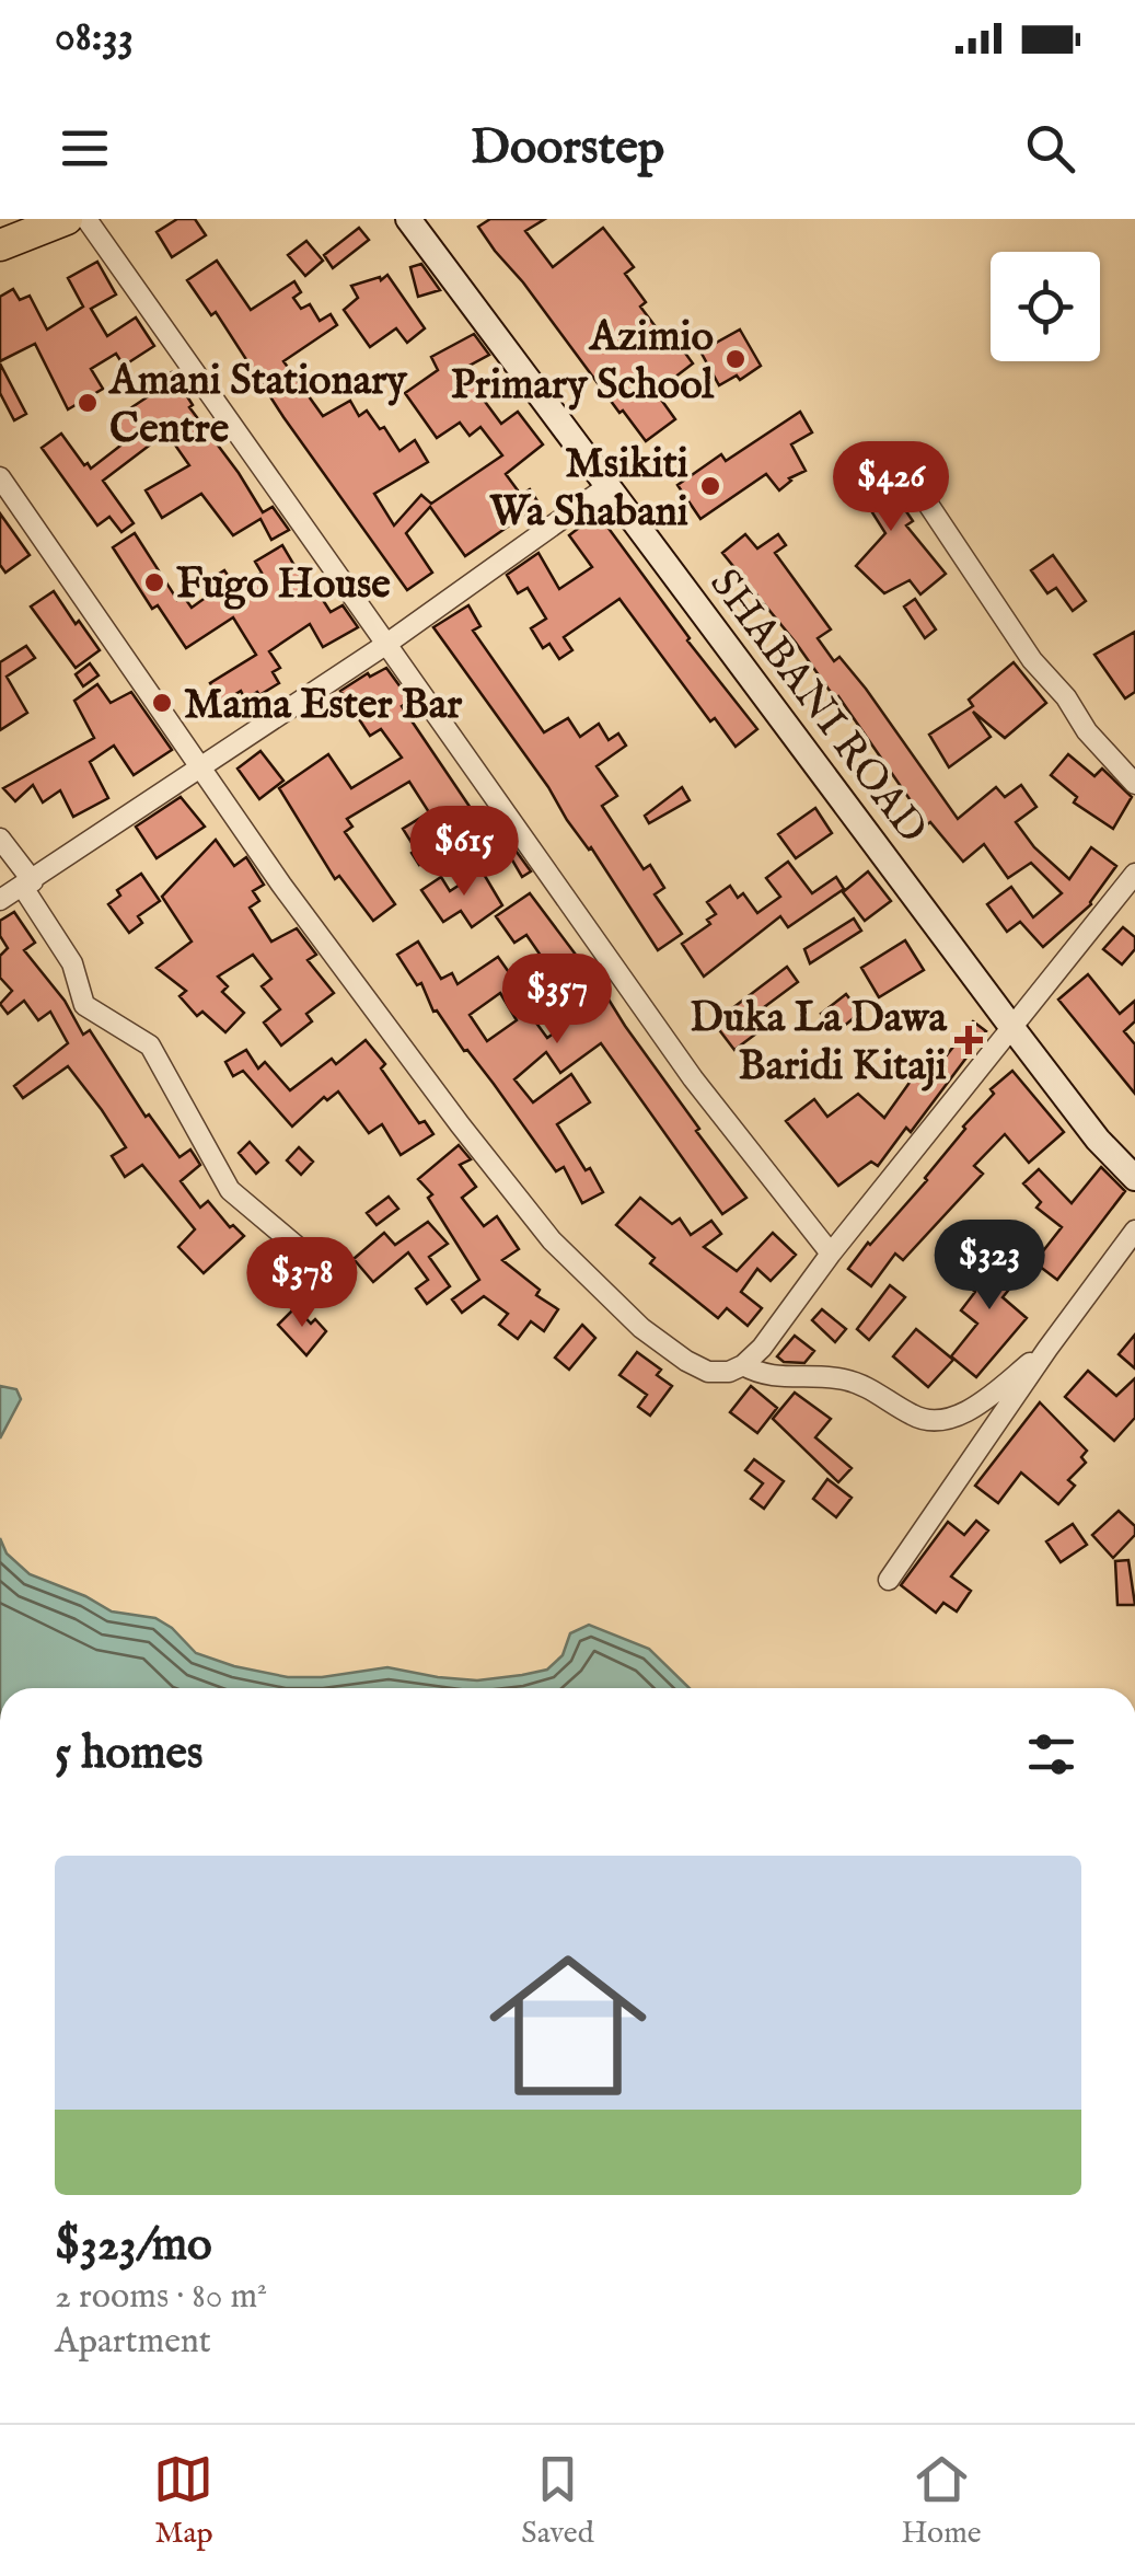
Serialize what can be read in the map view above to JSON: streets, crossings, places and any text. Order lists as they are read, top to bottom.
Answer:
{
  "streets": {
    "street": ["SHABANI ROAD"]
  },
  "places": {
    "other": [
      "Azimio Primary School",
      "Amani Stationary Centre",
      "Msikiti Wa Shabani",
      "Fugo House",
      "Mama Ester Bar"
    ],
    "health": ["Duka La Dawa Baridi Kitaji"]
  },
  "page": {
    "status": "08:33",
    "header": "Doorstep",
    "price": [
      "$426",
      "$615",
      "$357",
      "$323",
      "$378"
    ],
    "heading": "5 homes",
    "list": [
      {
        "name": "$323/mo",
        "note": "2 rooms · 80 m² · Apartment"
      }
    ],
    "tabs": ["Map", "Saved", "Home"]
  }
}
